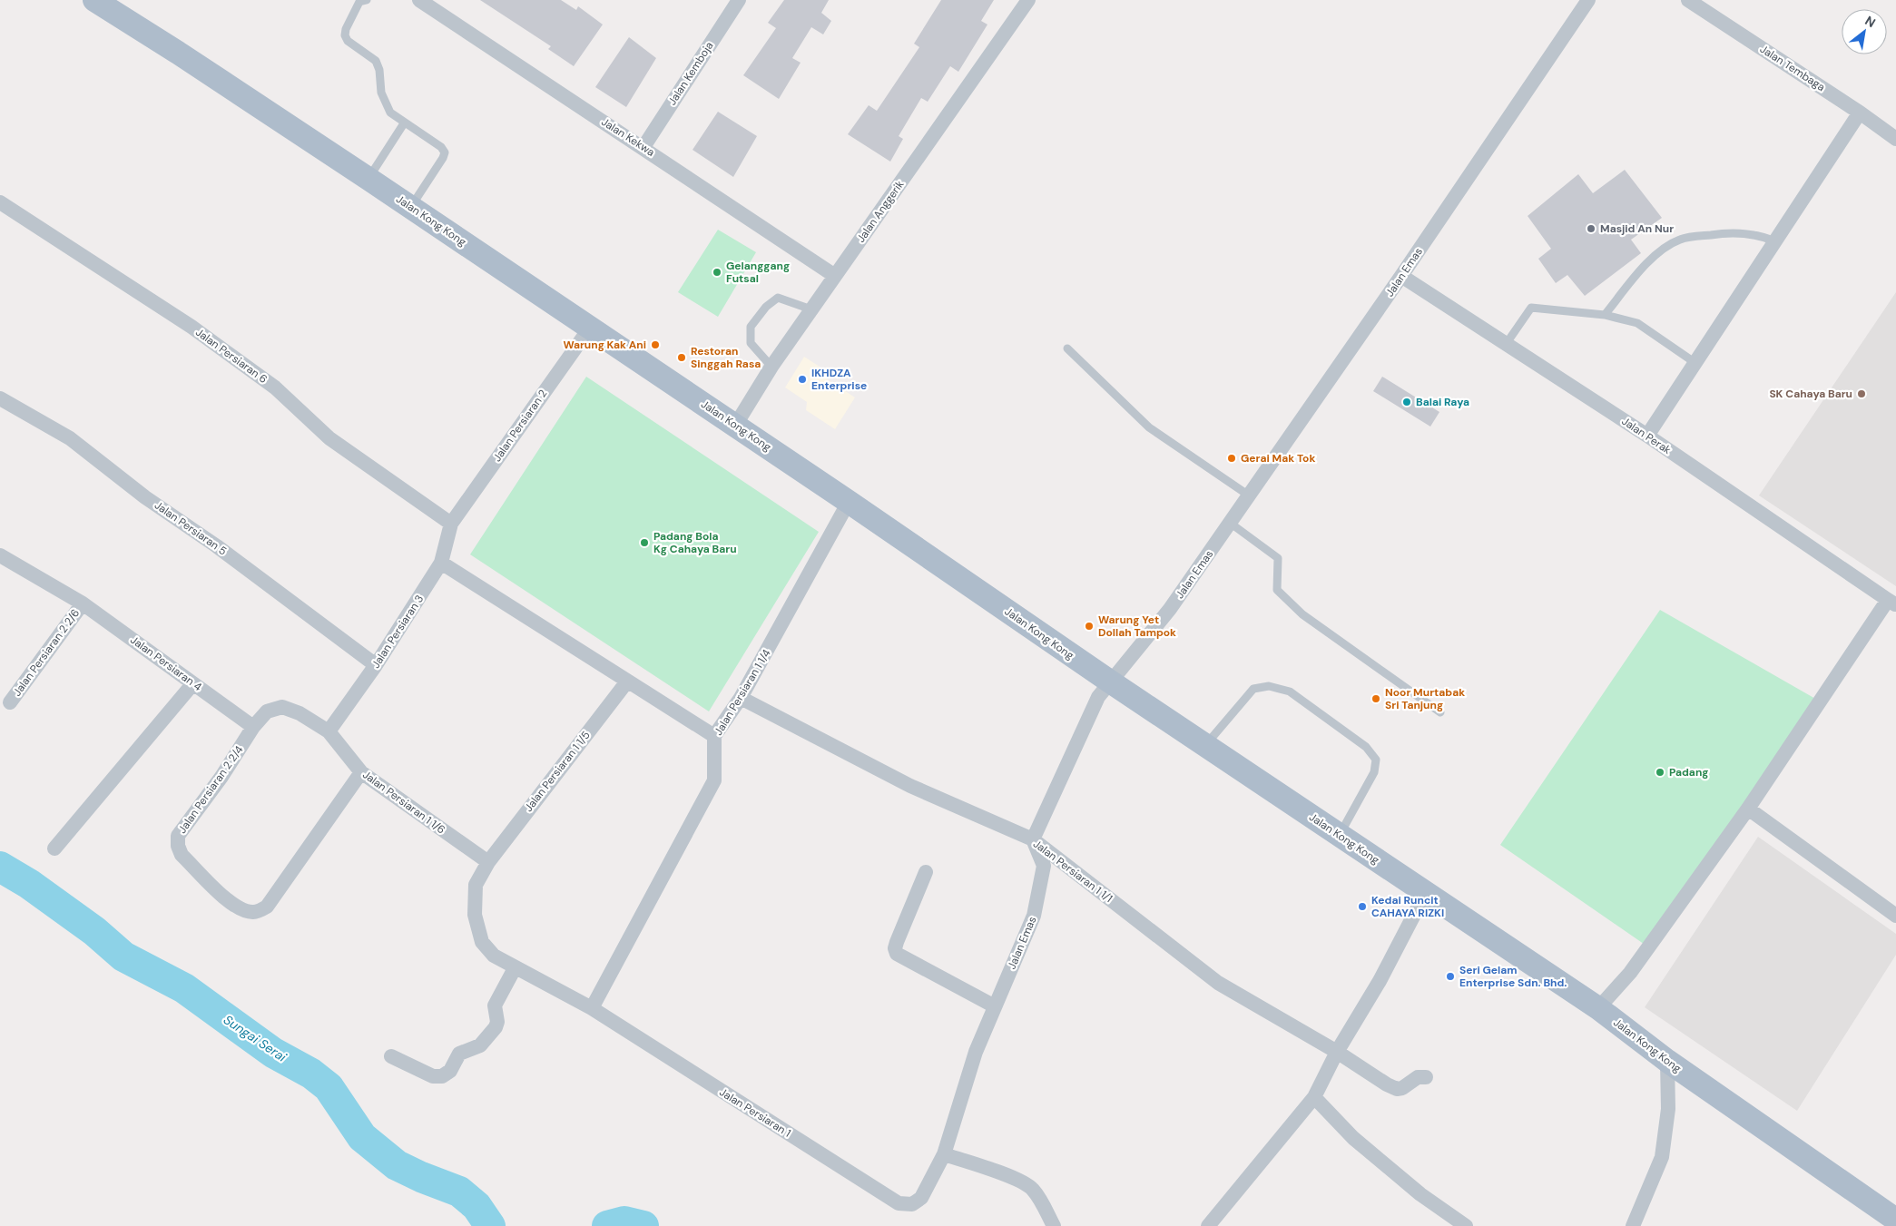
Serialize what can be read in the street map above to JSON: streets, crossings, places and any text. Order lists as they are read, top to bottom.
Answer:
{
  "streets": {
    "main road": ["Jalan Kong Kong"],
    "street": [
      "Jalan Tembaga",
      "Jalan Kemboja",
      "Jalan Kekwa",
      "Jalan Anggerik",
      "Jalan Emas",
      "Jalan Persiaran 6",
      "Jalan Persiaran 2",
      "Jalan Perak",
      "Jalan Persiaran 5",
      "Jalan Persiaran 3",
      "Jalan Persiaran 2 2/6",
      "Jalan Persiaran 4",
      "Jalan Persiaran 1 1/4",
      "Jalan Persiaran 1 1/5",
      "Jalan Persiaran 2 2/4",
      "Jalan Persiaran 1 1/6",
      "Jalan Persiaran 1 1/1",
      "Jalan Persiaran 1"
    ]
  },
  "crossings": [
    ["Jalan Kemboja", "Jalan Kekwa"],
    ["Jalan Kekwa", "Jalan Anggerik"],
    ["Jalan Anggerik", "Jalan Kong Kong"],
    ["Jalan Kong Kong", "Jalan Emas"],
    ["Jalan Kong Kong", "Jalan Persiaran 2"],
    ["Jalan Kong Kong", "Jalan Persiaran 1 1/4"],
    ["Jalan Emas", "Jalan Perak"],
    ["Jalan Emas", "Jalan Persiaran 1 1/1"],
    ["Jalan Emas", "Jalan Persiaran 1"],
    ["Jalan Persiaran 6", "Jalan Persiaran 2"],
    ["Jalan Persiaran 6", "Jalan Persiaran 3"],
    ["Jalan Persiaran 2", "Jalan Persiaran 3"],
    ["Jalan Persiaran 5", "Jalan Persiaran 3"],
    ["Jalan Persiaran 3", "Jalan Persiaran 1 1/6"],
    ["Jalan Persiaran 2 2/6", "Jalan Persiaran 4"],
    ["Jalan Persiaran 4", "Jalan Persiaran 2 2/4"],
    ["Jalan Persiaran 1 1/4", "Jalan Persiaran 1 1/1"],
    ["Jalan Persiaran 1 1/4", "Jalan Persiaran 1"],
    ["Jalan Persiaran 1 1/5", "Jalan Persiaran 1 1/6"],
    ["Jalan Persiaran 1 1/5", "Jalan Persiaran 1"],
    ["Jalan Persiaran 2 2/4", "Jalan Persiaran 1 1/6"]
  ],
  "water": ["Sungai Serai"],
  "places": [
    "Masjid An Nur",
    "Gelanggang Futsal",
    "Warung Kak Ani",
    "Restoran Singgah Rasa",
    "IKHDZA Enterprise",
    "SK Cahaya Baru",
    "Balai Raya",
    "Gerai Mak Tok",
    "Padang Bola Kg Cahaya Baru",
    "Warung Yet Dollah Tampok",
    "Noor Murtabak Sri Tanjung",
    "Padang",
    "Kedai Runcit CAHAYA RIZKI",
    "Seri Gelam Enterprise Sdn. Bhd."
  ],
  "north": "top right"
}
